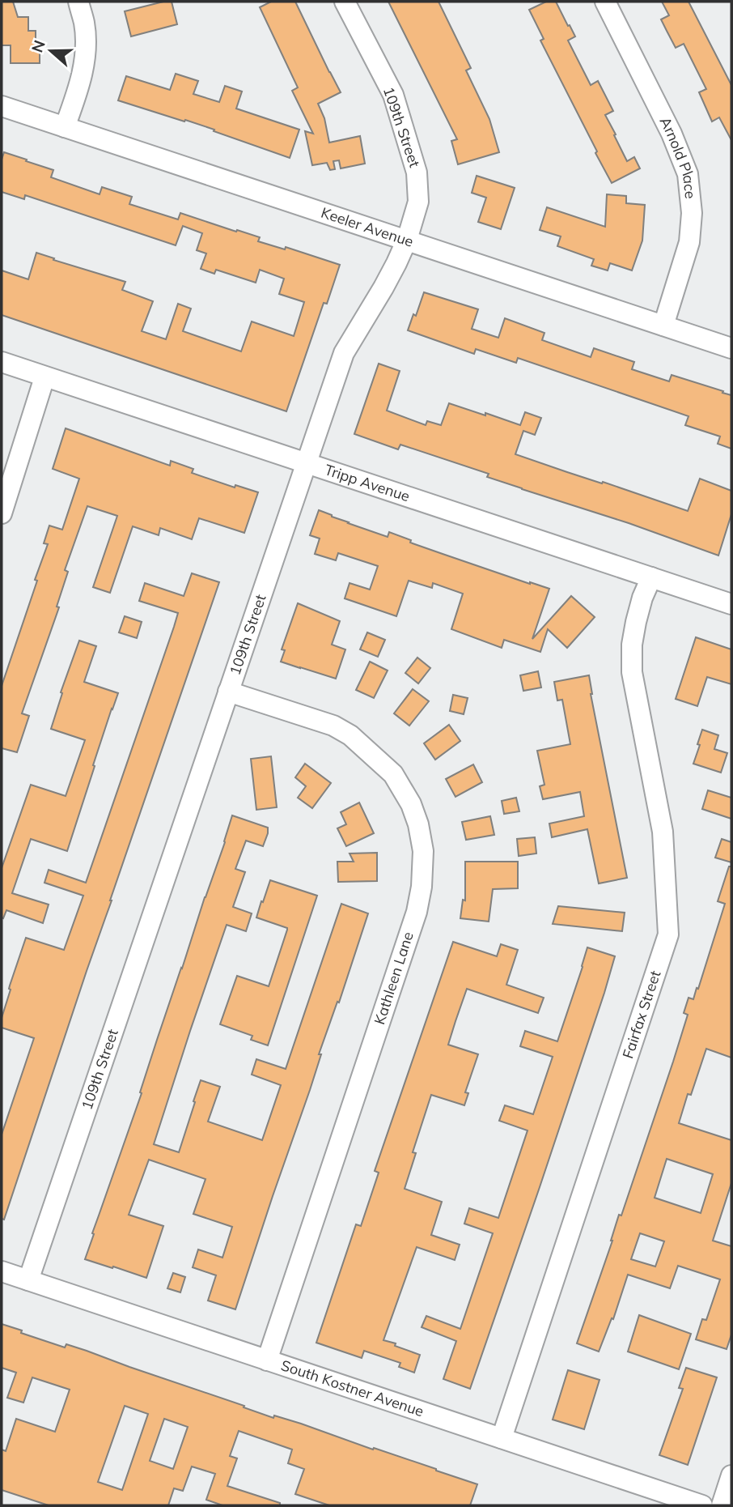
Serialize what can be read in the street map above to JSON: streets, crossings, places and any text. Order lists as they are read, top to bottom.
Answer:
{
  "streets": {
    "street": [
      "109th Street",
      "Arnold Place",
      "Keeler Avenue",
      "Tripp Avenue",
      "Kathleen Lane",
      "Fairfax Street",
      "South Kostner Avenue"
    ]
  },
  "crossings": [
    ["109th Street", "Keeler Avenue"],
    ["109th Street", "Tripp Avenue"],
    ["109th Street", "Kathleen Lane"],
    ["109th Street", "South Kostner Avenue"],
    ["Arnold Place", "Keeler Avenue"],
    ["Tripp Avenue", "Fairfax Street"],
    ["Kathleen Lane", "South Kostner Avenue"],
    ["Fairfax Street", "South Kostner Avenue"]
  ],
  "north": "left"
}
